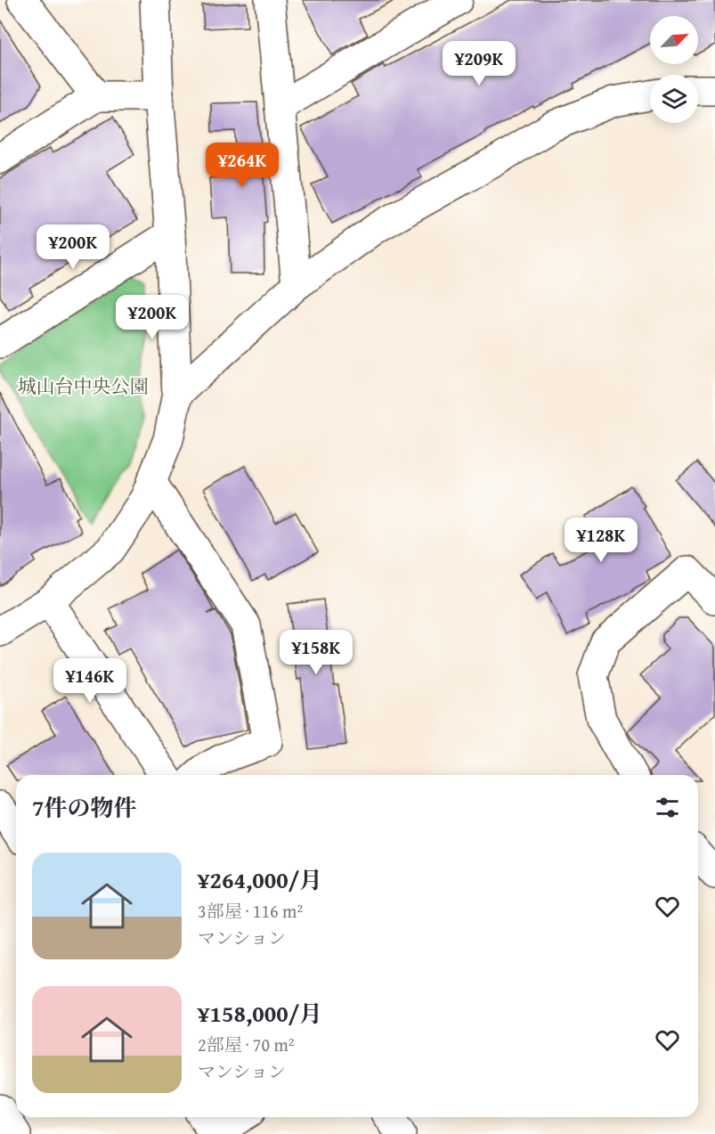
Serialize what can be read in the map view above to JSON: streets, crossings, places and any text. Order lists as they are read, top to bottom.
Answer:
{
  "parks": ["城山台中央公園"],
  "north": "top right",
  "page": {
    "price": [
      "¥209K",
      "¥264K",
      "¥200K",
      "¥200K",
      "¥128K",
      "¥158K",
      "¥146K"
    ],
    "heading": "7件の物件",
    "list": [
      {
        "name": "¥264,000/月",
        "note": "3部屋 · 116 m² · マンション"
      },
      {
        "name": "¥158,000/月",
        "note": "2部屋 · 70 m² · マンション"
      }
    ]
  }
}
